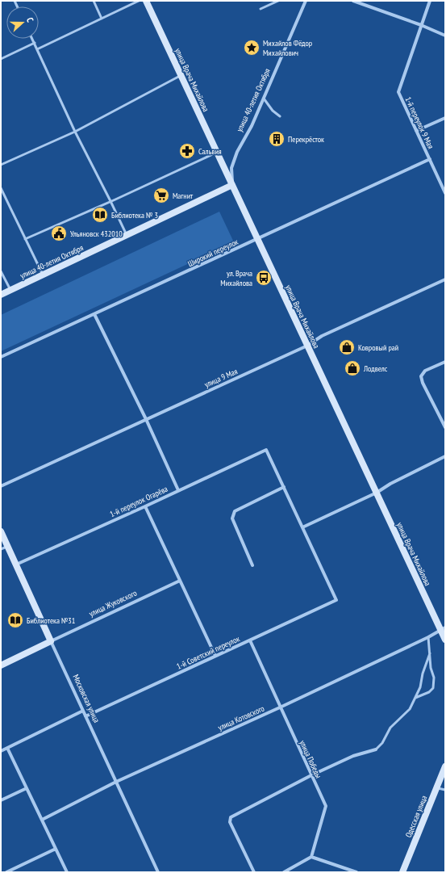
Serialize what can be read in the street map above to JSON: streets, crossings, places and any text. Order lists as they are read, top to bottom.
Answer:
{
  "streets": {
    "main road": [
      "улица Врача Михайлова",
      "улица 40-летия Октября",
      "улица Жуковского",
      "Московская улица",
      "Одесская улица"
    ],
    "street": [
      "1-й переулок 9 Мая",
      "Широкий переулок",
      "улица 9 Мая",
      "1-й переулок Огарёва",
      "1-й Советский переулок",
      "улица Котовского",
      "улица Победы"
    ]
  },
  "crossings": [
    ["улица Врача Михайлова", "улица 40-летия Октября"],
    ["улица Врача Михайлова", "Широкий переулок"],
    ["улица Врача Михайлова", "улица 9 Мая"],
    ["улица Врача Михайлова", "улица Котовского"],
    ["1-й переулок 9 Мая", "Широкий переулок"],
    ["1-й переулок Огарёва", "Московская улица"],
    ["улица Жуковского", "Московская улица"],
    ["1-й Советский переулок", "Московская улица"],
    ["1-й Советский переулок", "улица Победы"],
    ["Московская улица", "улица Котовского"],
    ["улица Котовского", "улица Победы"]
  ],
  "places": {
    "place": ["Михайлов Фёдор Михайлович"],
    "building": ["Перекрёсток"],
    "pharmacy": ["Сальвия"],
    "supermarket": ["Магнит"],
    "library": ["Библиотека № 3", "Библиотека №31"],
    "public building": ["Ульяновск 432010"],
    "bus stop": ["ул. Врача Михайлова"],
    "shop": ["Ковровый рай", "Лодвелс"]
  },
  "north": "right"
}
